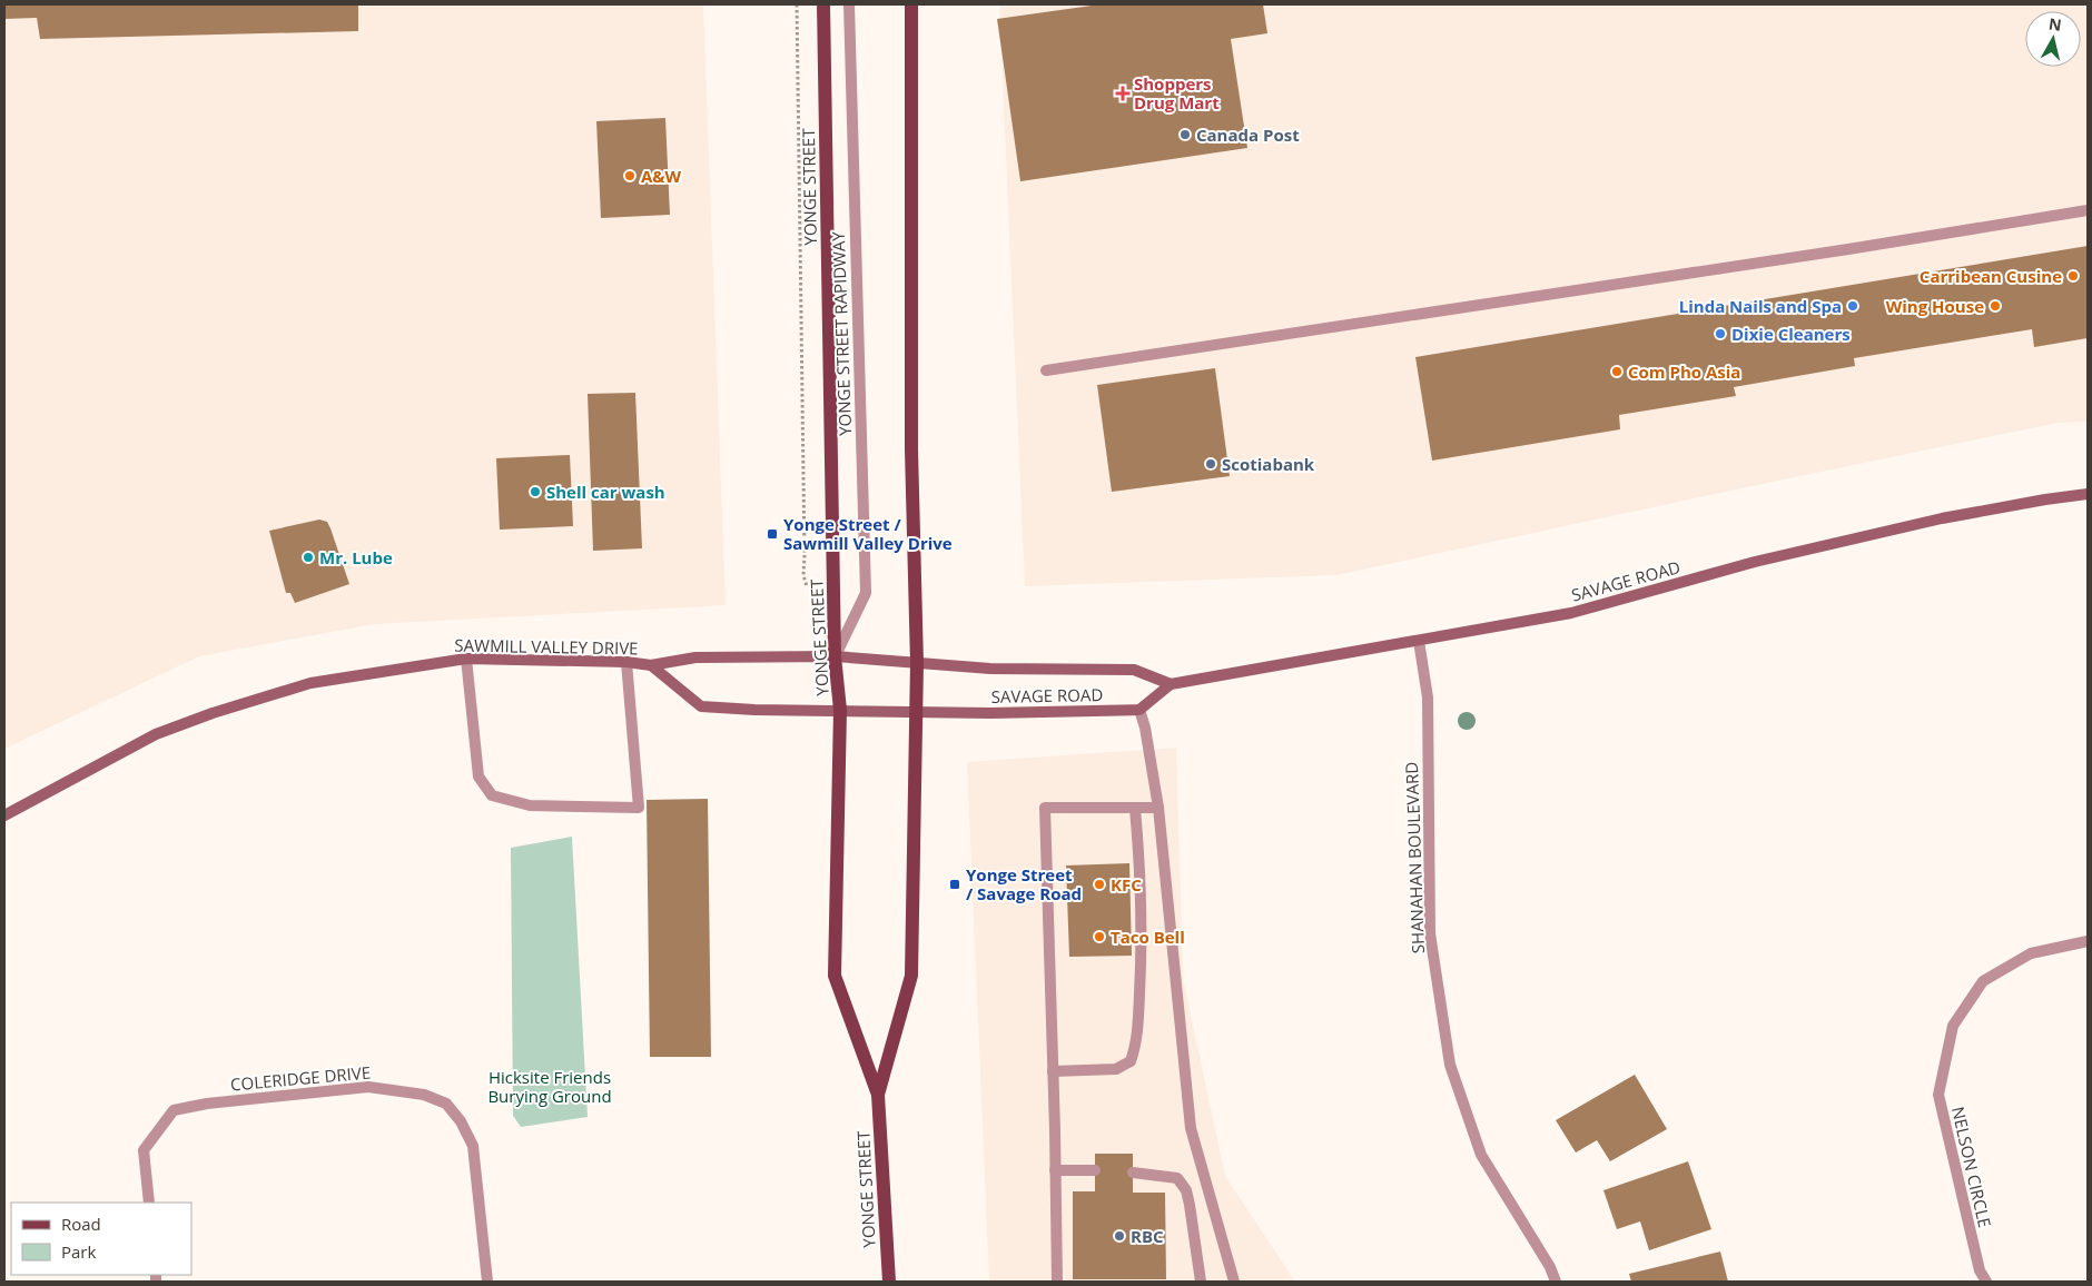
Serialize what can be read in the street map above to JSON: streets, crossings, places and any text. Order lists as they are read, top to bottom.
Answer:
{
  "streets": {
    "main road": ["YONGE STREET"],
    "street": [
      "YONGE STREET RAPIDWAY",
      "SAVAGE ROAD",
      "SAWMILL VALLEY DRIVE",
      "SHANAHAN BOULEVARD",
      "COLERIDGE DRIVE",
      "NELSON CIRCLE"
    ]
  },
  "crossings": [
    ["YONGE STREET", "YONGE STREET RAPIDWAY"],
    ["YONGE STREET", "SAVAGE ROAD"],
    ["YONGE STREET", "SAWMILL VALLEY DRIVE"],
    ["YONGE STREET RAPIDWAY", "SAWMILL VALLEY DRIVE"],
    ["SAVAGE ROAD", "SAWMILL VALLEY DRIVE"],
    ["SAVAGE ROAD", "SHANAHAN BOULEVARD"]
  ],
  "parks": ["Hicksite Friends Burying Ground"],
  "places": {
    "health": ["Shoppers Drug Mart"],
    "other": [
      "Canada Post",
      "A&W",
      "Carribean Cusine",
      "Linda Nails and Spa",
      "Wing House",
      "Dixie Cleaners",
      "Com Pho Asia",
      "Scotiabank",
      "Shell car wash",
      "Mr. Lube",
      "KFC",
      "Taco Bell",
      "RBC"
    ],
    "transit": ["Yonge Street / Sawmill Valley Drive", "Yonge Street / Savage Road"]
  },
  "legend": ["Road", "Park"],
  "north": "top"
}
